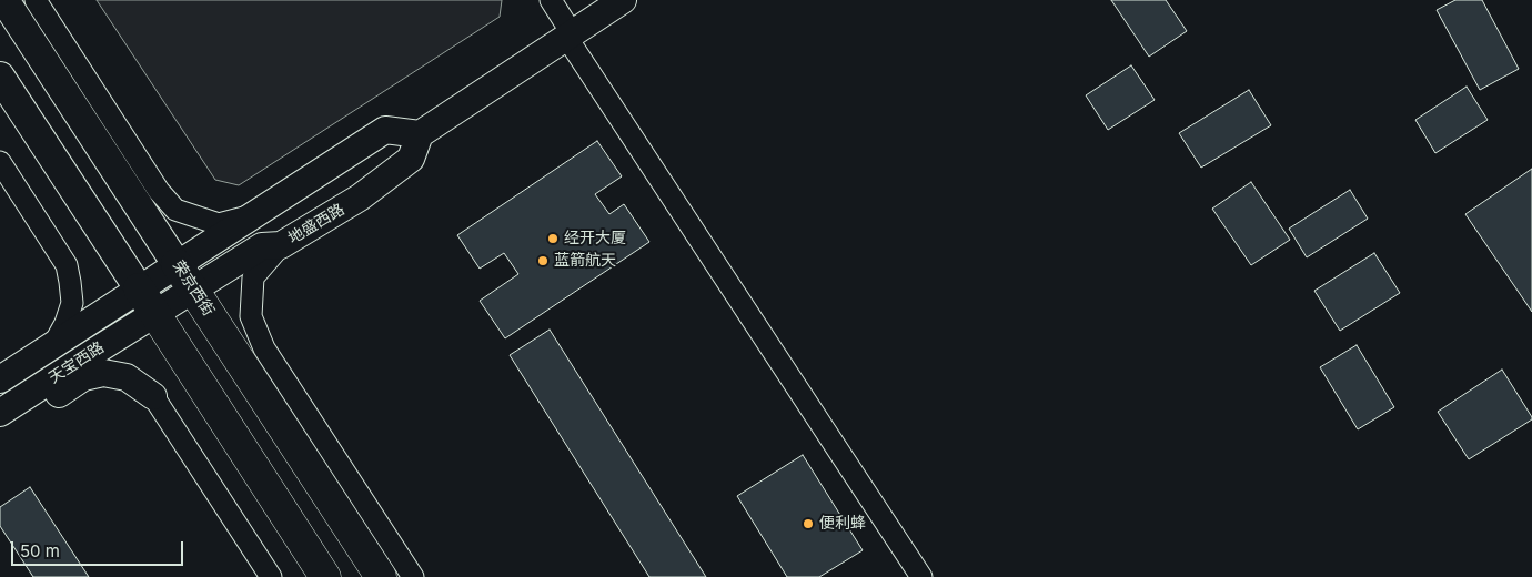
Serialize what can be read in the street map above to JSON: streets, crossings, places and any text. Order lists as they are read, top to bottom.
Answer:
{
  "streets": {
    "main road": ["荣京西街"],
    "street": ["地盛西路", "天宝西路"]
  },
  "crossings": [
    ["地盛西路", "荣京西街"],
    ["地盛西路", "天宝西路"],
    ["荣京西街", "天宝西路"]
  ],
  "places": ["经开大厦", "蓝箭航天", "便利蜂"],
  "scale_bar": "50 m"
}
